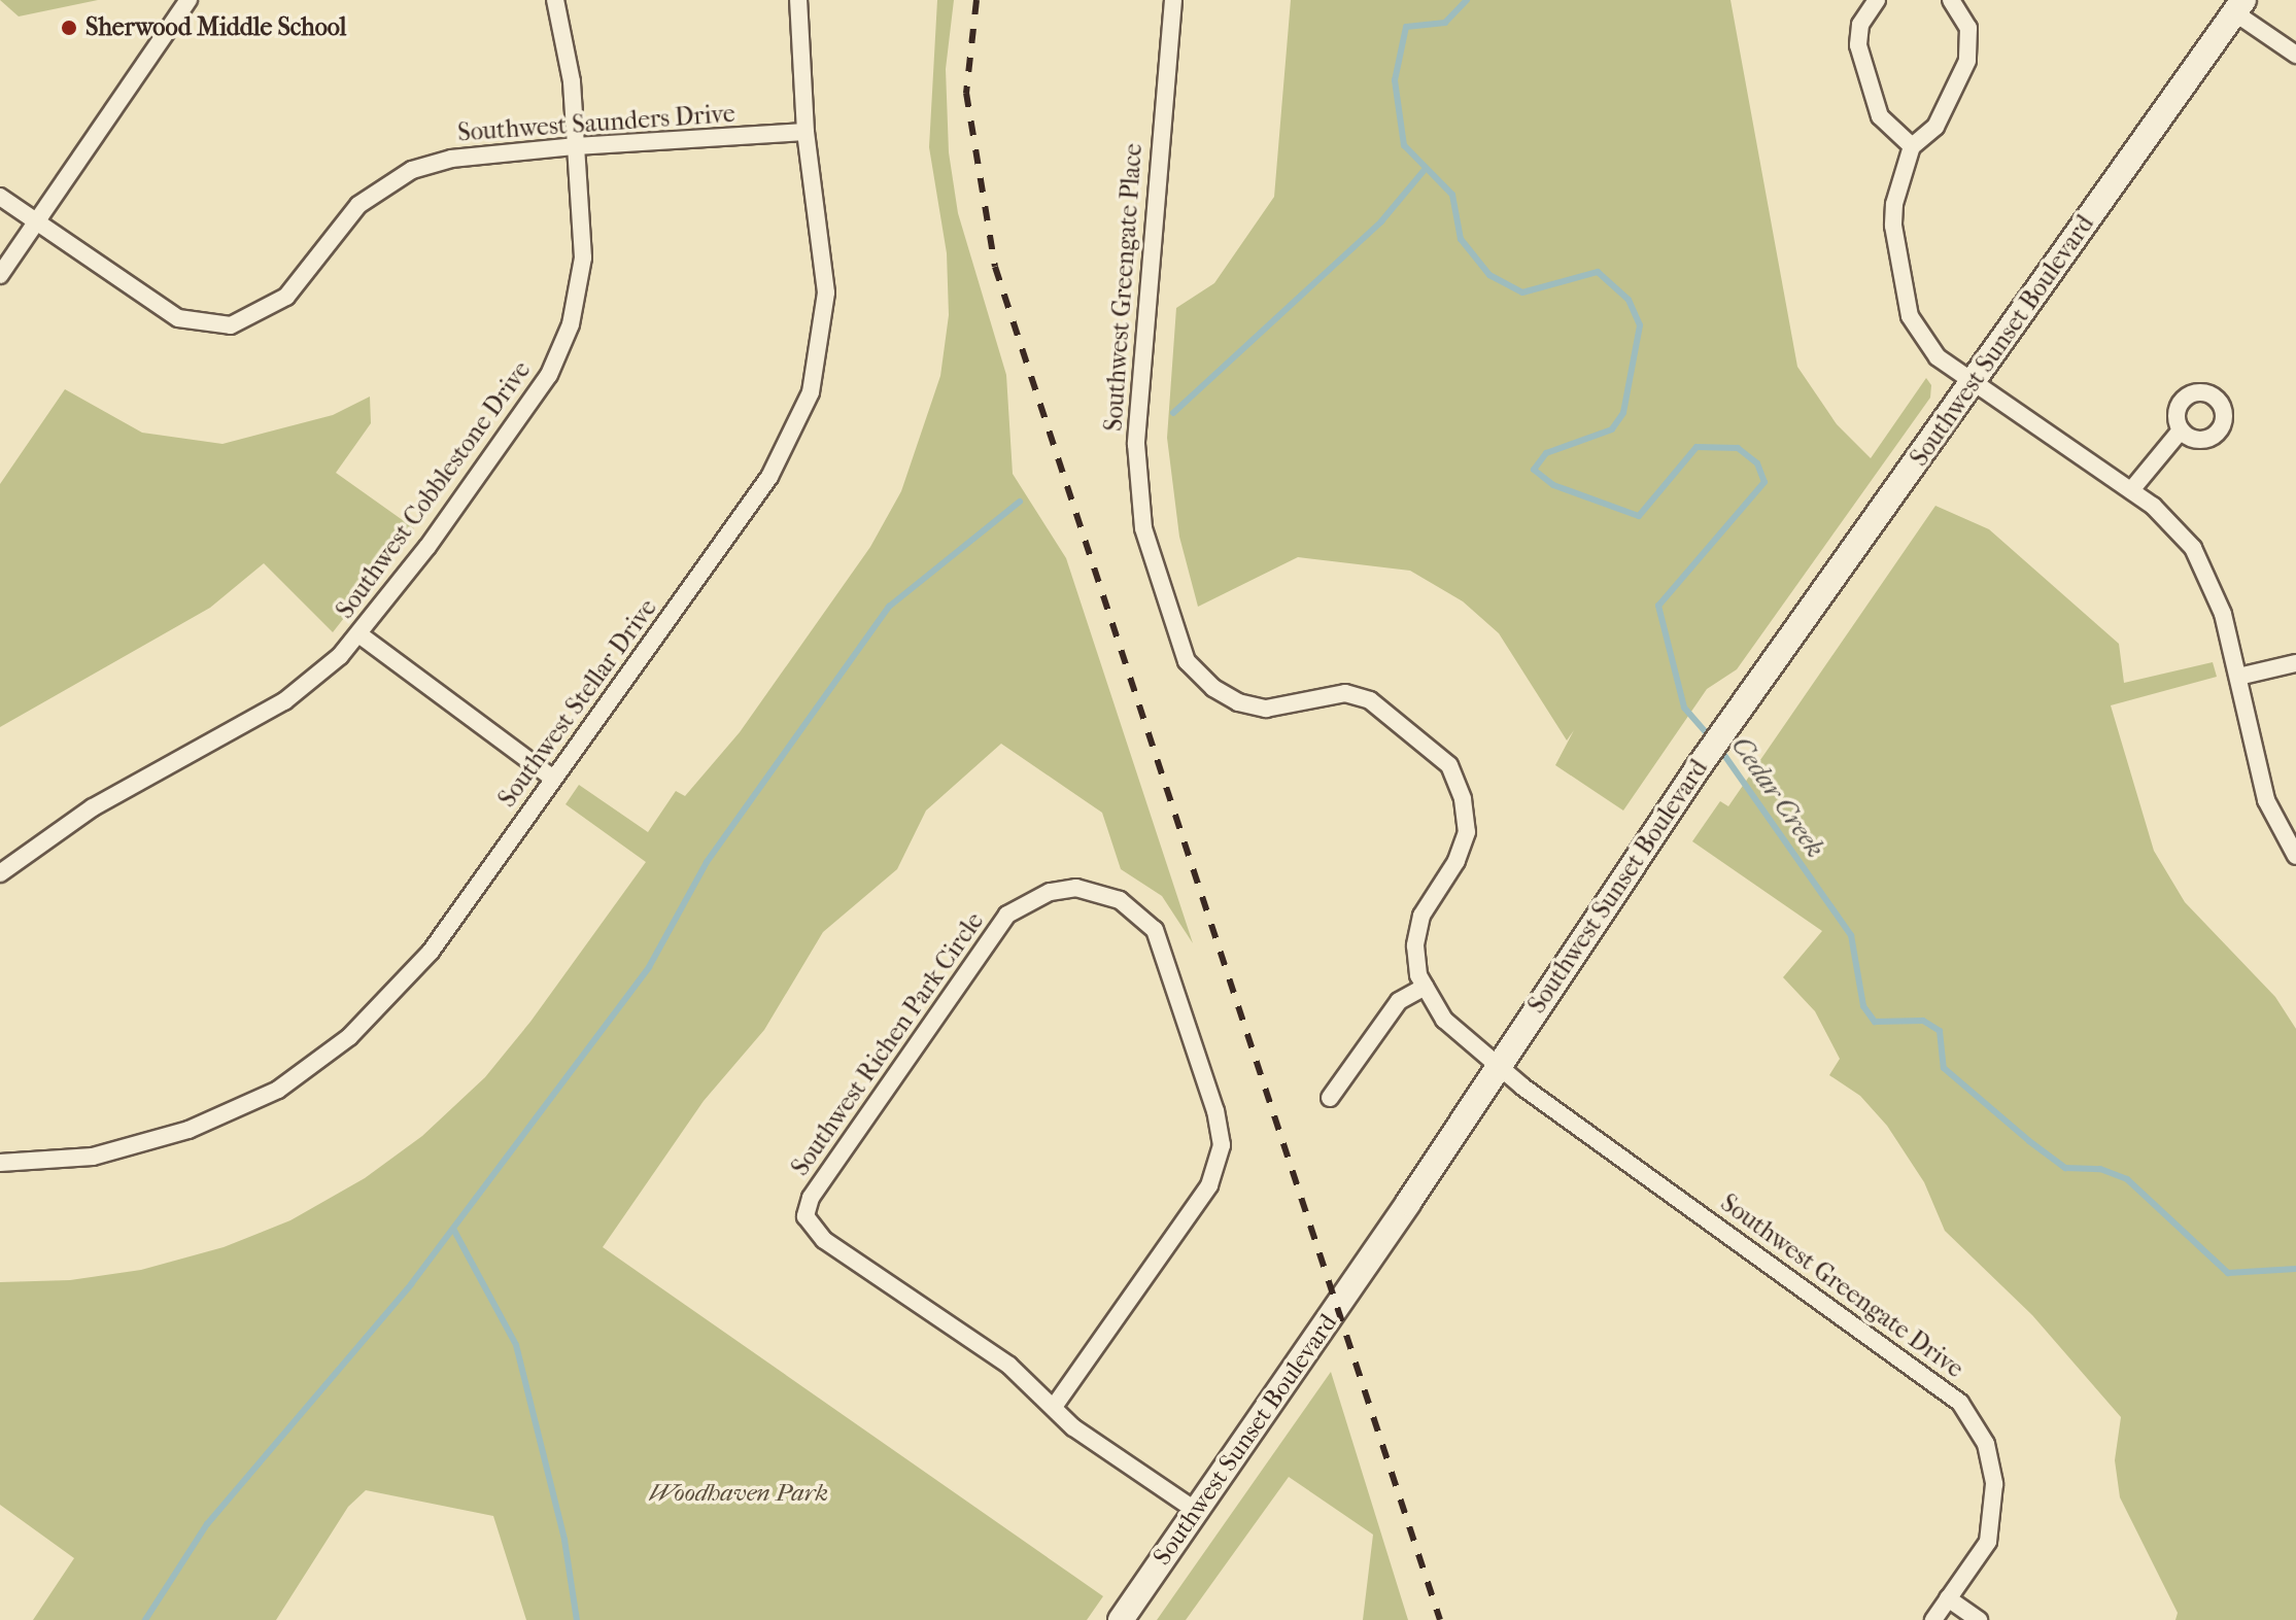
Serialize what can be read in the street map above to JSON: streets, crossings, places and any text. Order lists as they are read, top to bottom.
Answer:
{
  "streets": {
    "main road": ["Southwest Sunset Boulevard"],
    "street": [
      "Southwest Saunders Drive",
      "Southwest Greengate Place",
      "Southwest Cobblestone Drive",
      "Southwest Stellar Drive",
      "Southwest Richen Park Circle",
      "Southwest Greengate Drive"
    ]
  },
  "crossings": [
    ["Southwest Saunders Drive", "Southwest Cobblestone Drive"],
    ["Southwest Saunders Drive", "Southwest Stellar Drive"],
    ["Southwest Greengate Place", "Southwest Sunset Boulevard"],
    ["Southwest Greengate Place", "Southwest Greengate Drive"],
    ["Southwest Sunset Boulevard", "Southwest Greengate Drive"]
  ],
  "water": ["Cedar Creek"],
  "parks": ["Woodhaven Park"],
  "places": ["Sherwood Middle School"]
}
